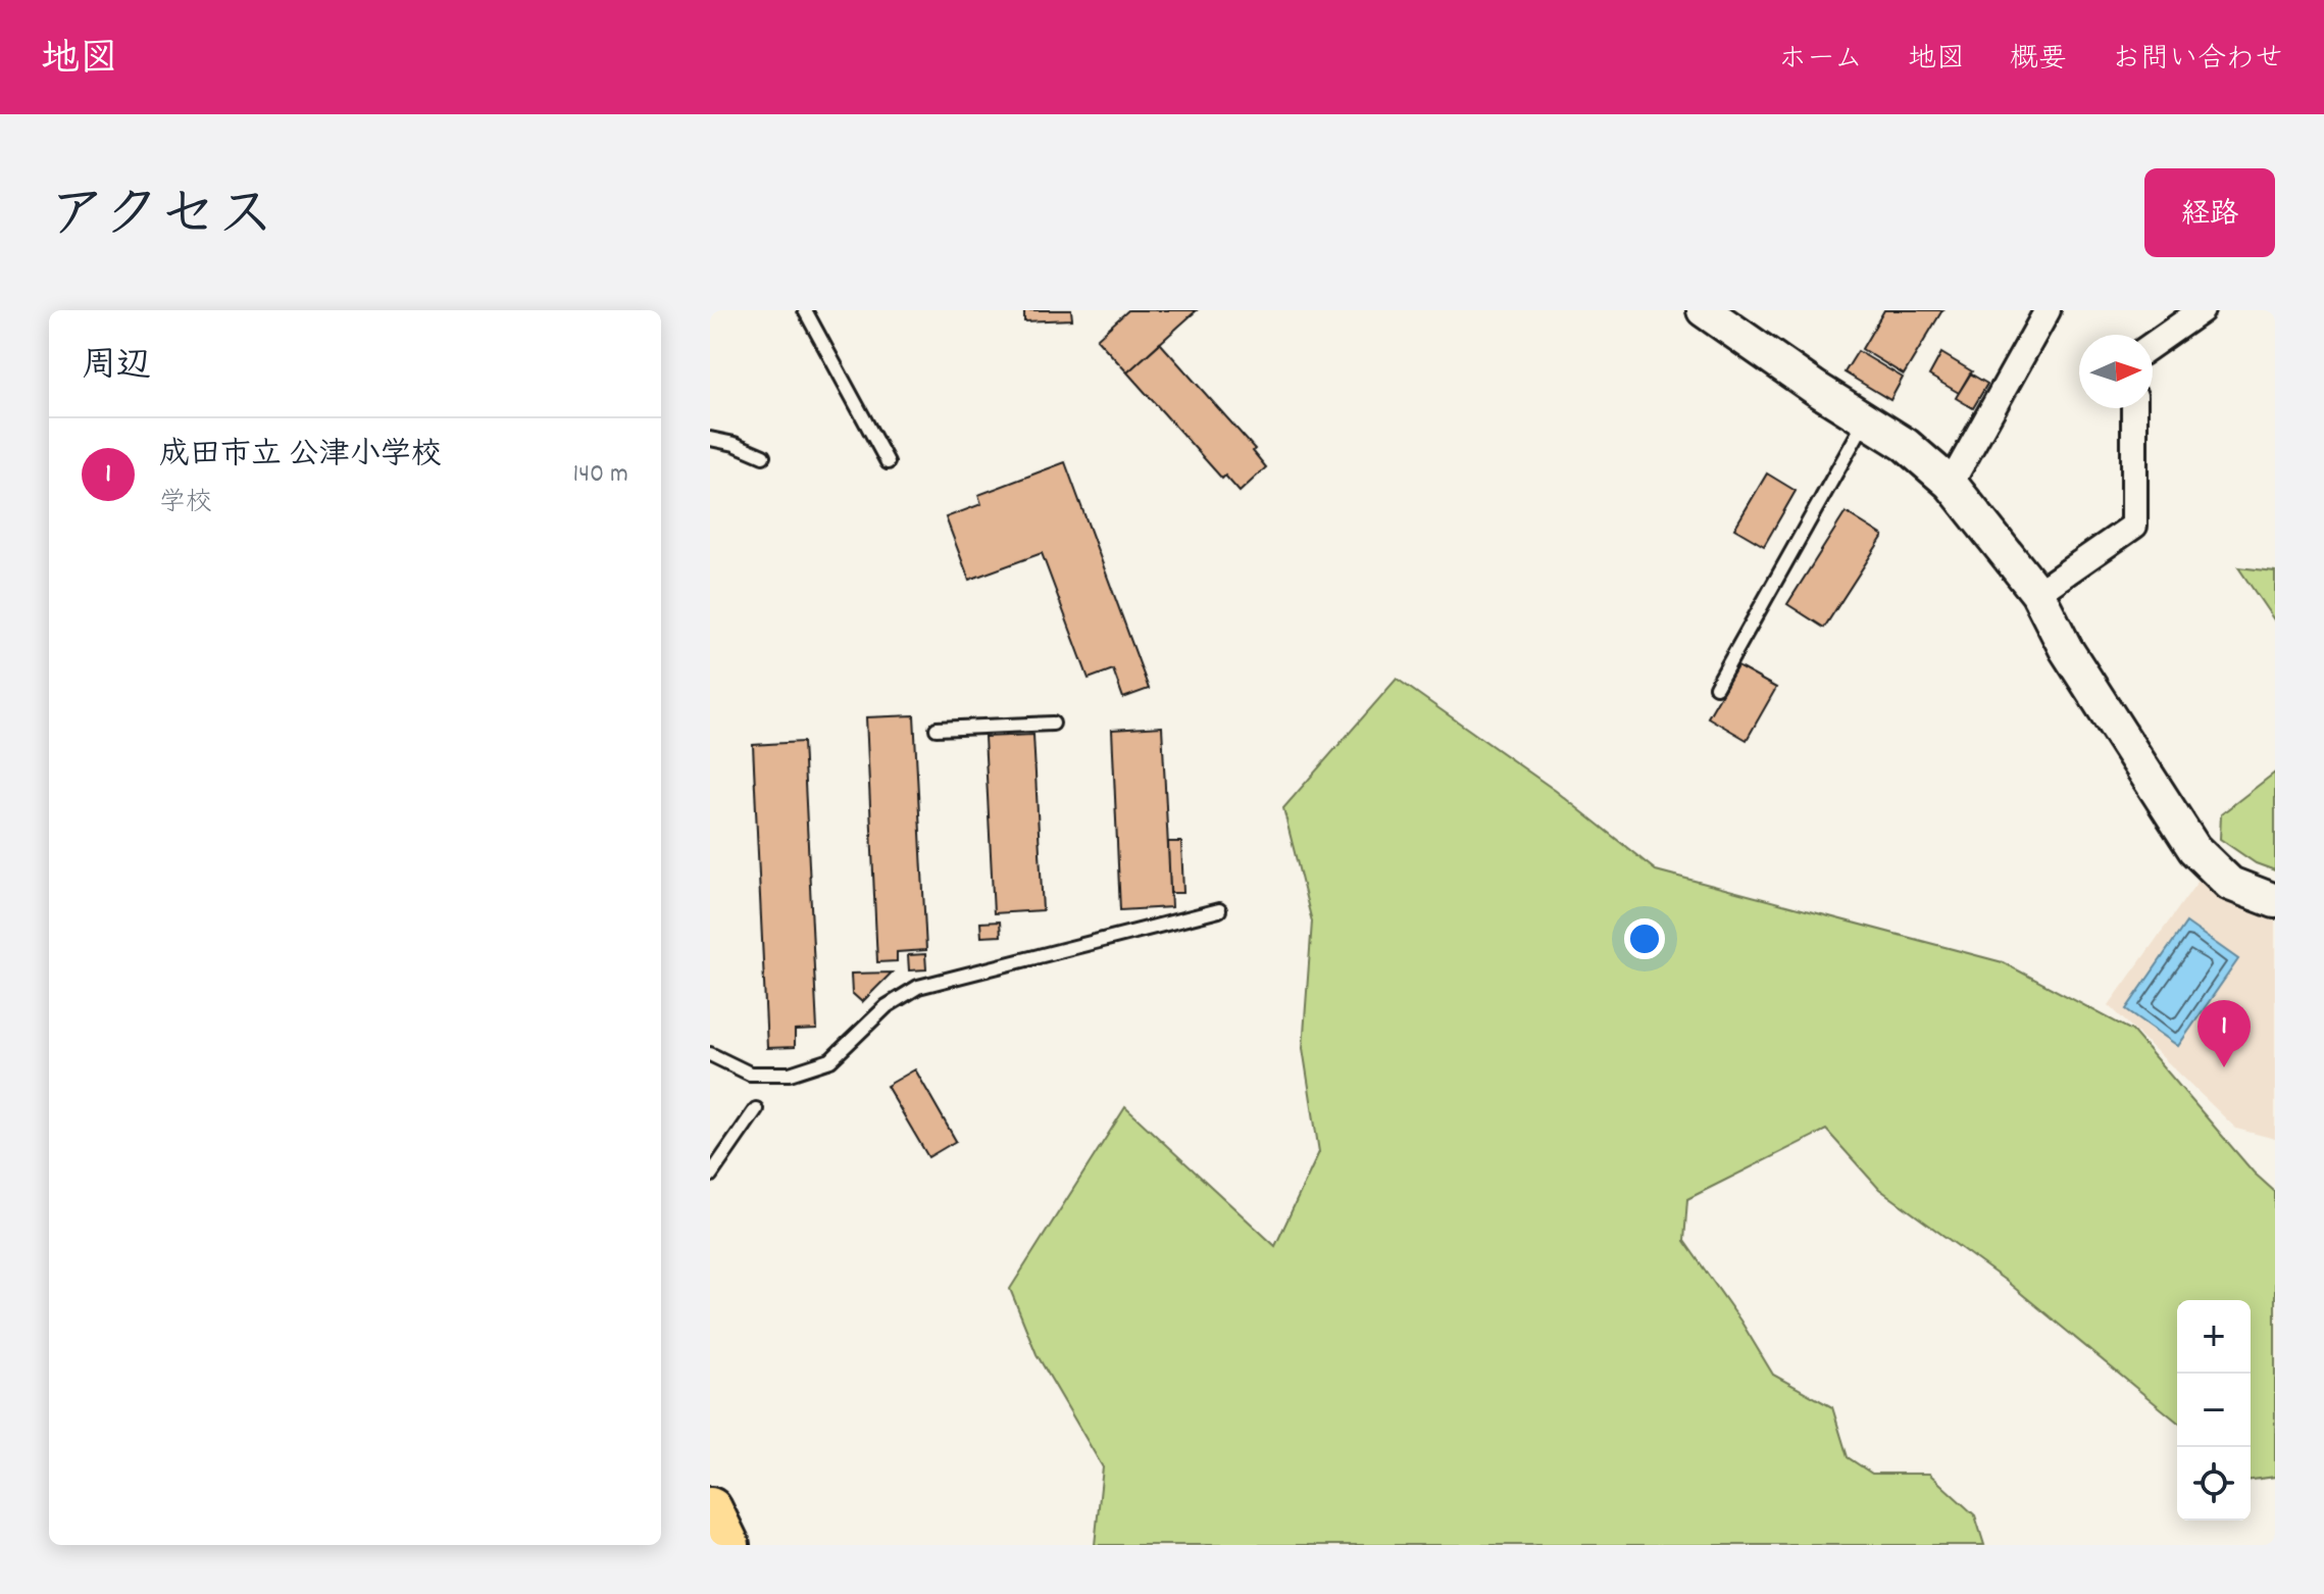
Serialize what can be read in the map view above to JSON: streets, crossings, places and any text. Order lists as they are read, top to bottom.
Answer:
{
  "north": "right",
  "page": {
    "header": "地図",
    "nav": [
      "ホーム",
      "地図",
      "概要",
      "お問い合わせ"
    ],
    "title": "アクセス",
    "buttons": "経路",
    "heading": "周辺",
    "list": [
      {
        "mark": "1",
        "name": "成田市立 公津小学校",
        "note": "学校",
        "value": "140 m"
      }
    ],
    "pins": "1",
    "map_buttons": ["+", "−"]
  }
}
